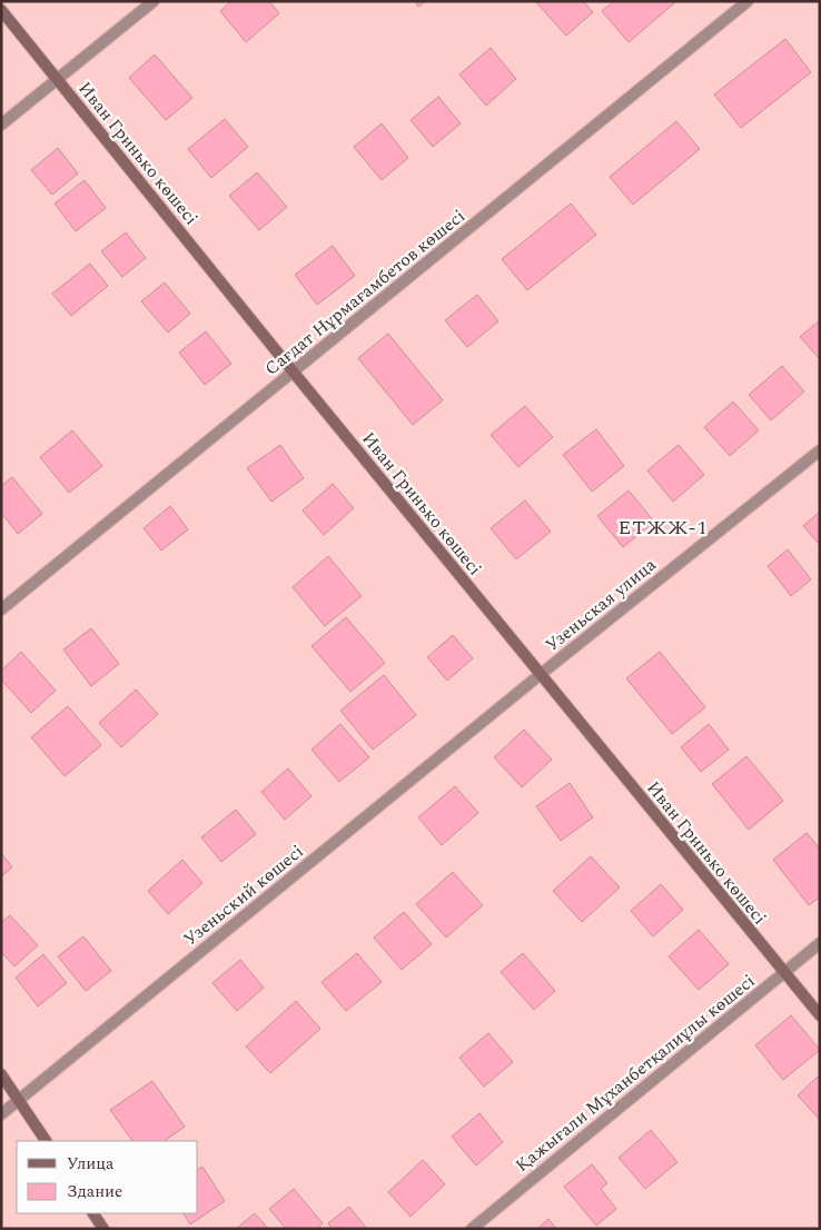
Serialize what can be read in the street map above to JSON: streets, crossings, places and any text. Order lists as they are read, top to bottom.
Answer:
{
  "streets": {
    "street": [
      "Иван Гринько көшесі",
      "Сағдат Нұрмағамбетов көшесі",
      "Узеньская улица",
      "Узеньский көшесі",
      "Қажығали Мұханбетқалиұлы көшесі"
    ]
  },
  "crossings": [
    ["Иван Гринько көшесі", "Сағдат Нұрмағамбетов көшесі"],
    ["Иван Гринько көшесі", "Узеньская улица"],
    ["Иван Гринько көшесі", "Қажығали Мұханбетқалиұлы көшесі"],
    ["Узеньская улица", "Узеньский көшесі"]
  ],
  "districts": ["ЕТЖЖ-1"],
  "legend": ["Улица", "Здание"]
}
